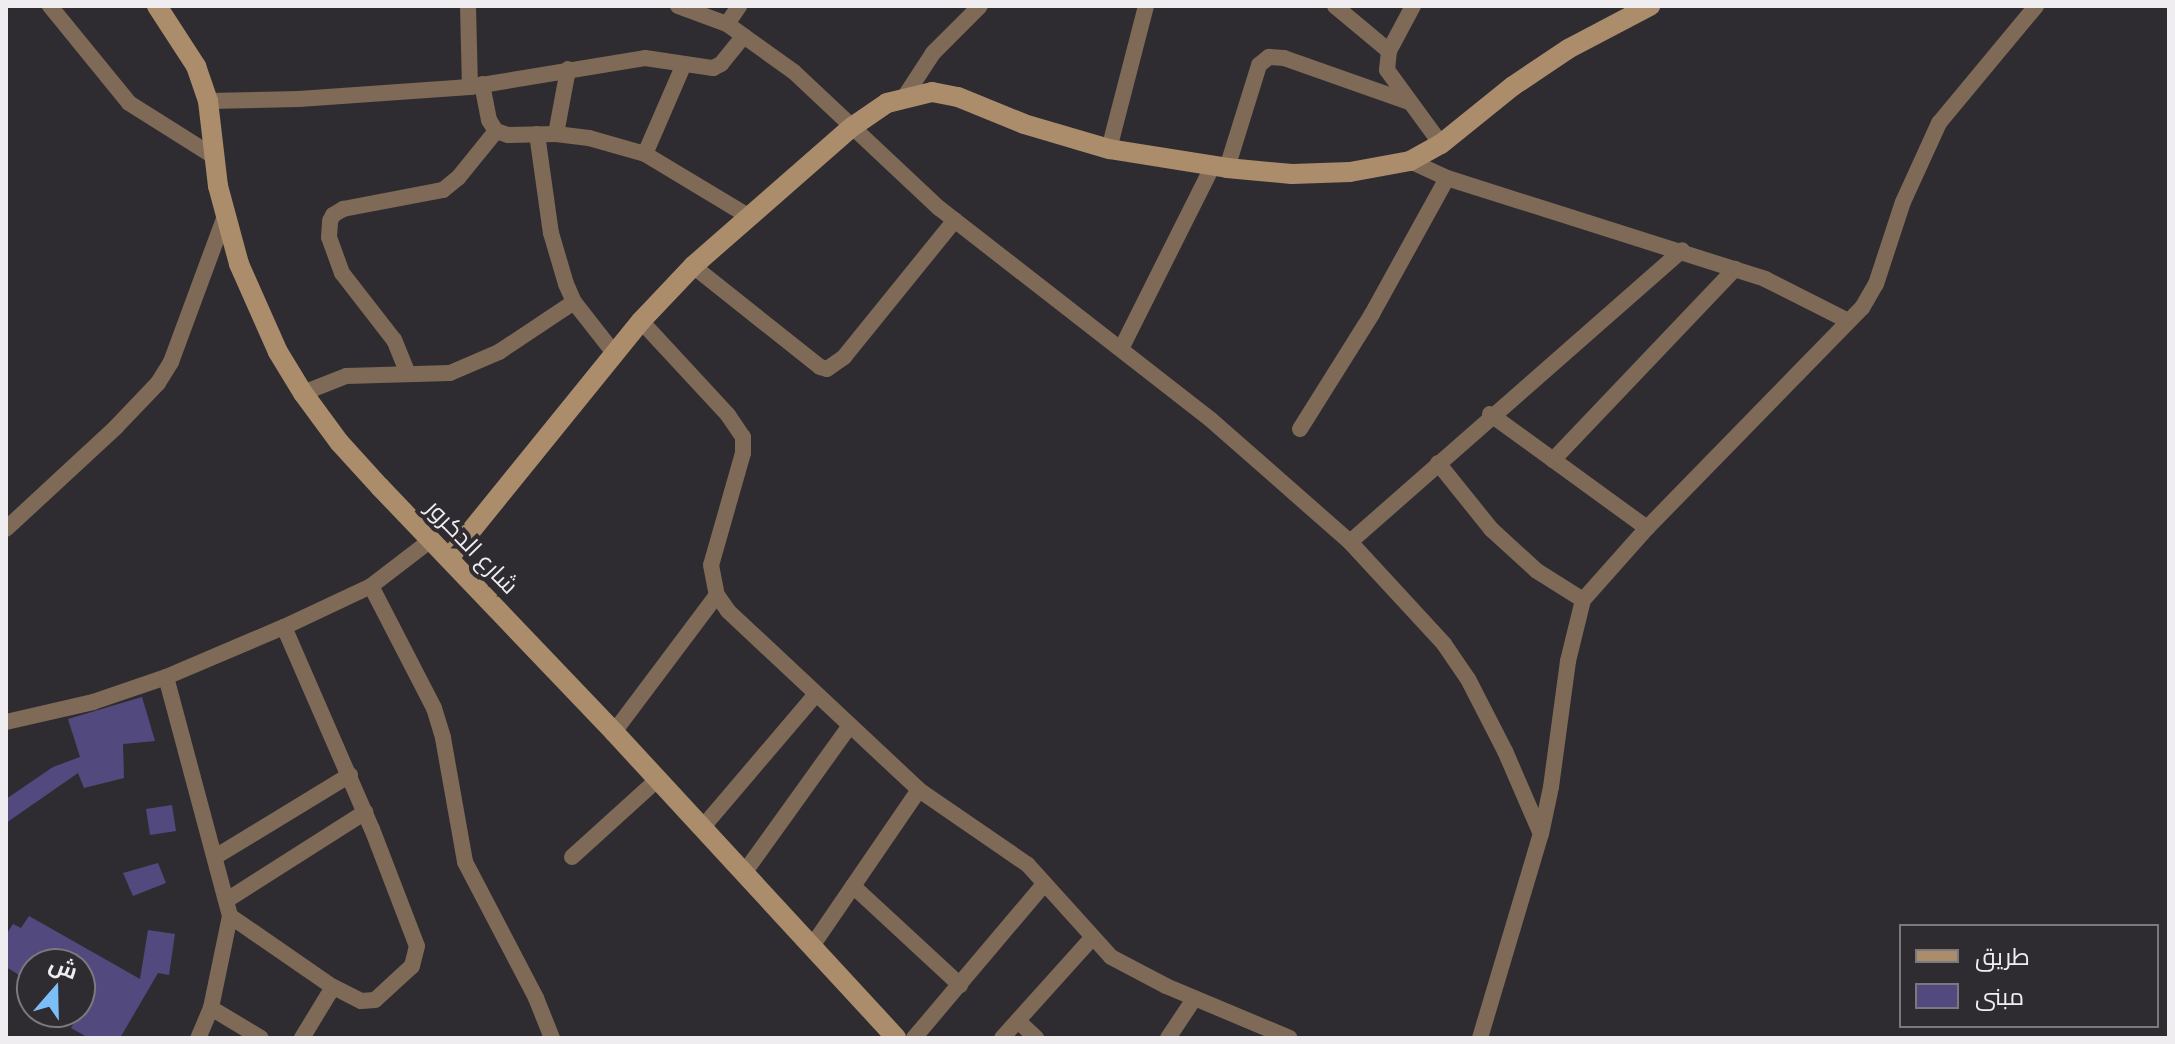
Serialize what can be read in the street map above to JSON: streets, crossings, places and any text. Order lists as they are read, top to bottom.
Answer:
{
  "streets": {
    "street": ["شارع الدكرور"]
  },
  "legend": ["طريق", "مبنى"],
  "north": "top"
}
